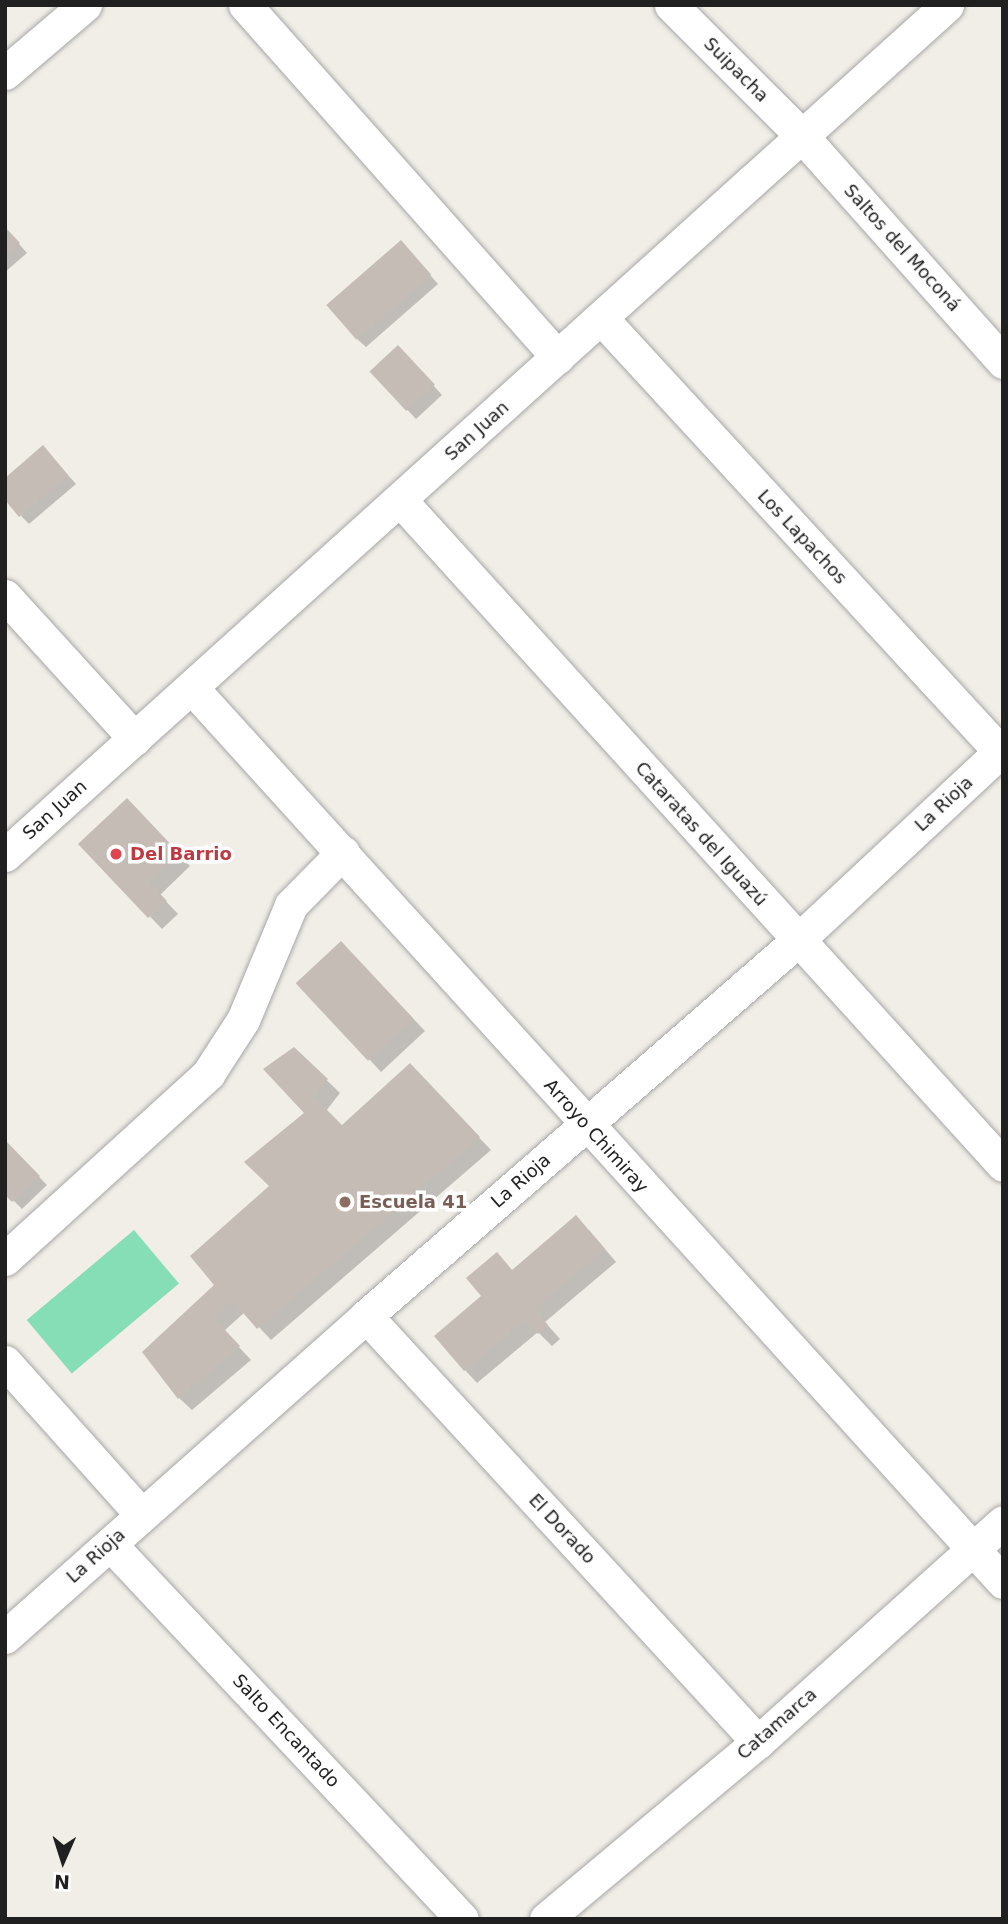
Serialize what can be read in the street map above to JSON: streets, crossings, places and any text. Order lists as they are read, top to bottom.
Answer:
{
  "streets": {
    "street": [
      "Suipacha",
      "Saltos del Moconá",
      "San Juan",
      "Los Lapachos",
      "La Rioja",
      "Cataratas del Iguazú",
      "Arroyo Chimiray",
      "El Dorado",
      "Catamarca",
      "Salto Encantado"
    ]
  },
  "crossings": [
    ["Suipacha", "Saltos del Moconá"],
    ["Suipacha", "San Juan"],
    ["Saltos del Moconá", "San Juan"],
    ["San Juan", "Los Lapachos"],
    ["San Juan", "Cataratas del Iguazú"],
    ["San Juan", "Arroyo Chimiray"],
    ["Los Lapachos", "La Rioja"],
    ["La Rioja", "Cataratas del Iguazú"],
    ["La Rioja", "Arroyo Chimiray"],
    ["La Rioja", "El Dorado"],
    ["La Rioja", "Salto Encantado"],
    ["Arroyo Chimiray", "Catamarca"],
    ["El Dorado", "Catamarca"]
  ],
  "places": ["Del Barrio", "Escuela 41"],
  "north": "bottom"
}
